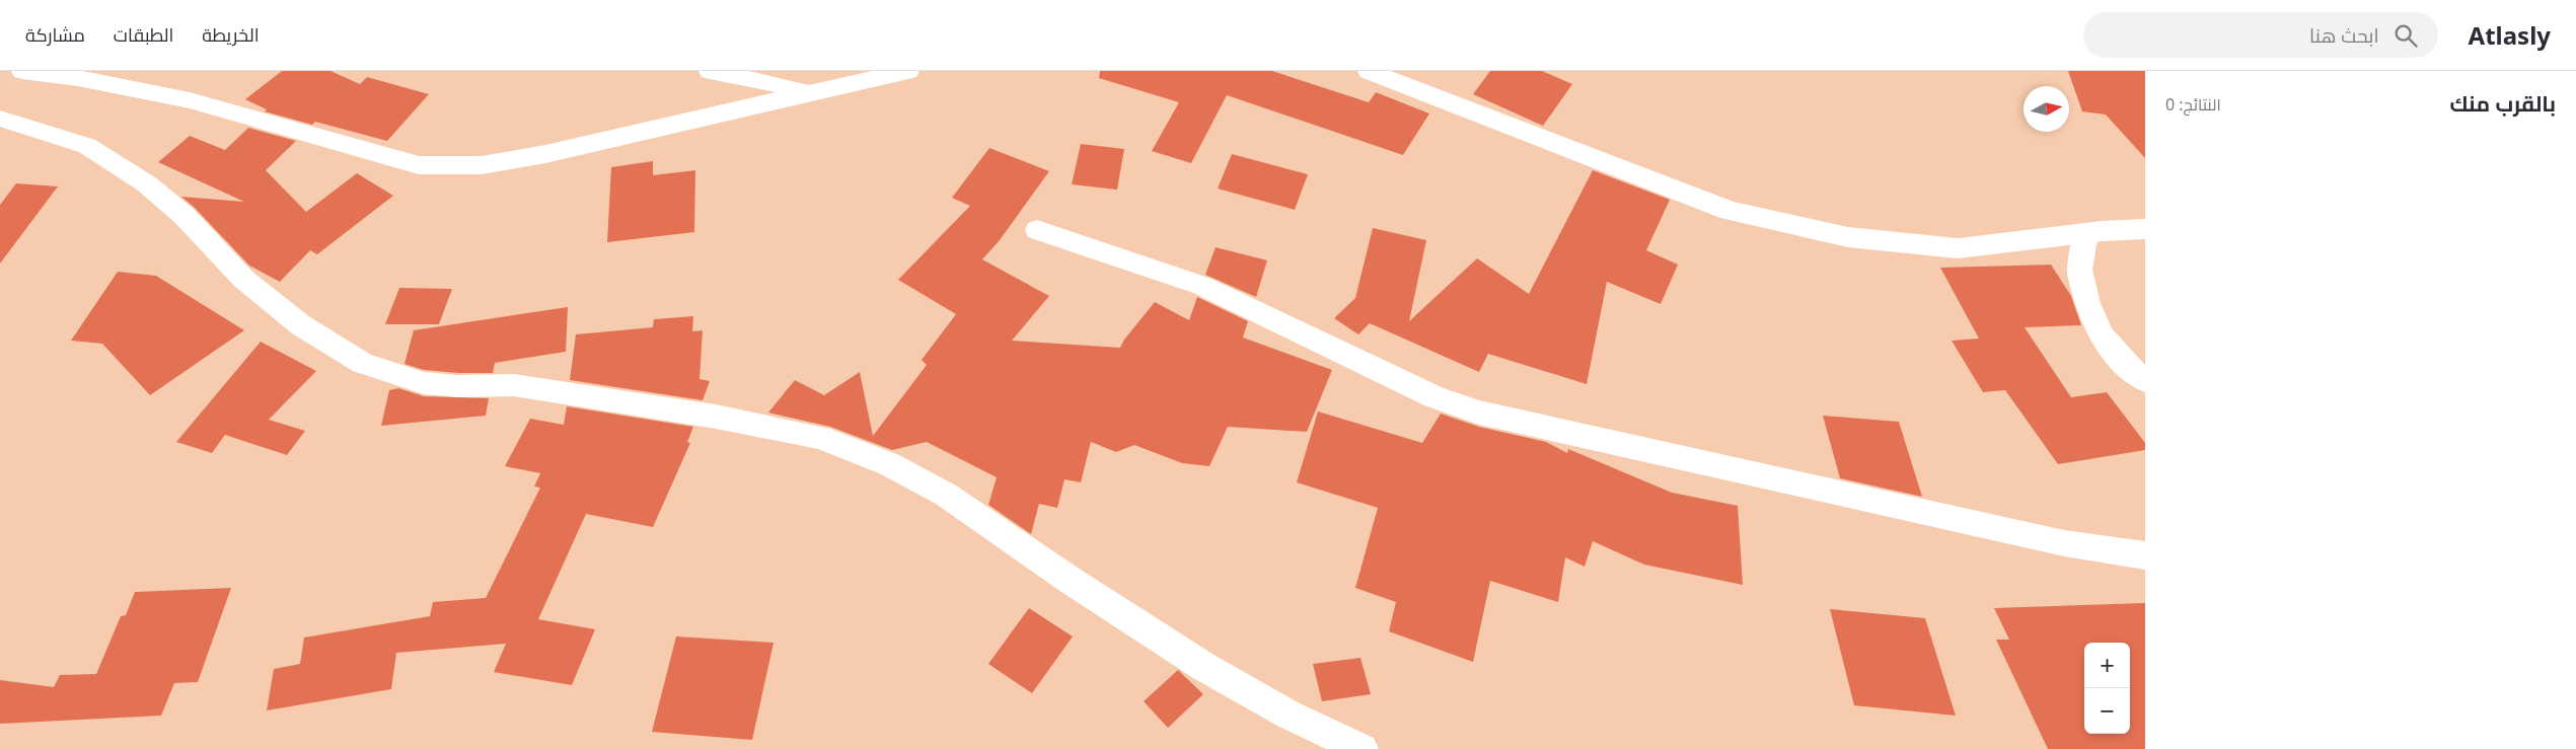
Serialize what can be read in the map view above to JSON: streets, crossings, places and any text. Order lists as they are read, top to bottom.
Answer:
{
  "north": "right",
  "page": {
    "header": "Atlasly",
    "search": "ابحث هنا",
    "nav": ["الخريطة", "الطبقات", "مشاركة"],
    "heading": ["بالقرب منك", "النتائج: 0"],
    "map_buttons": ["+", "−"]
  }
}
